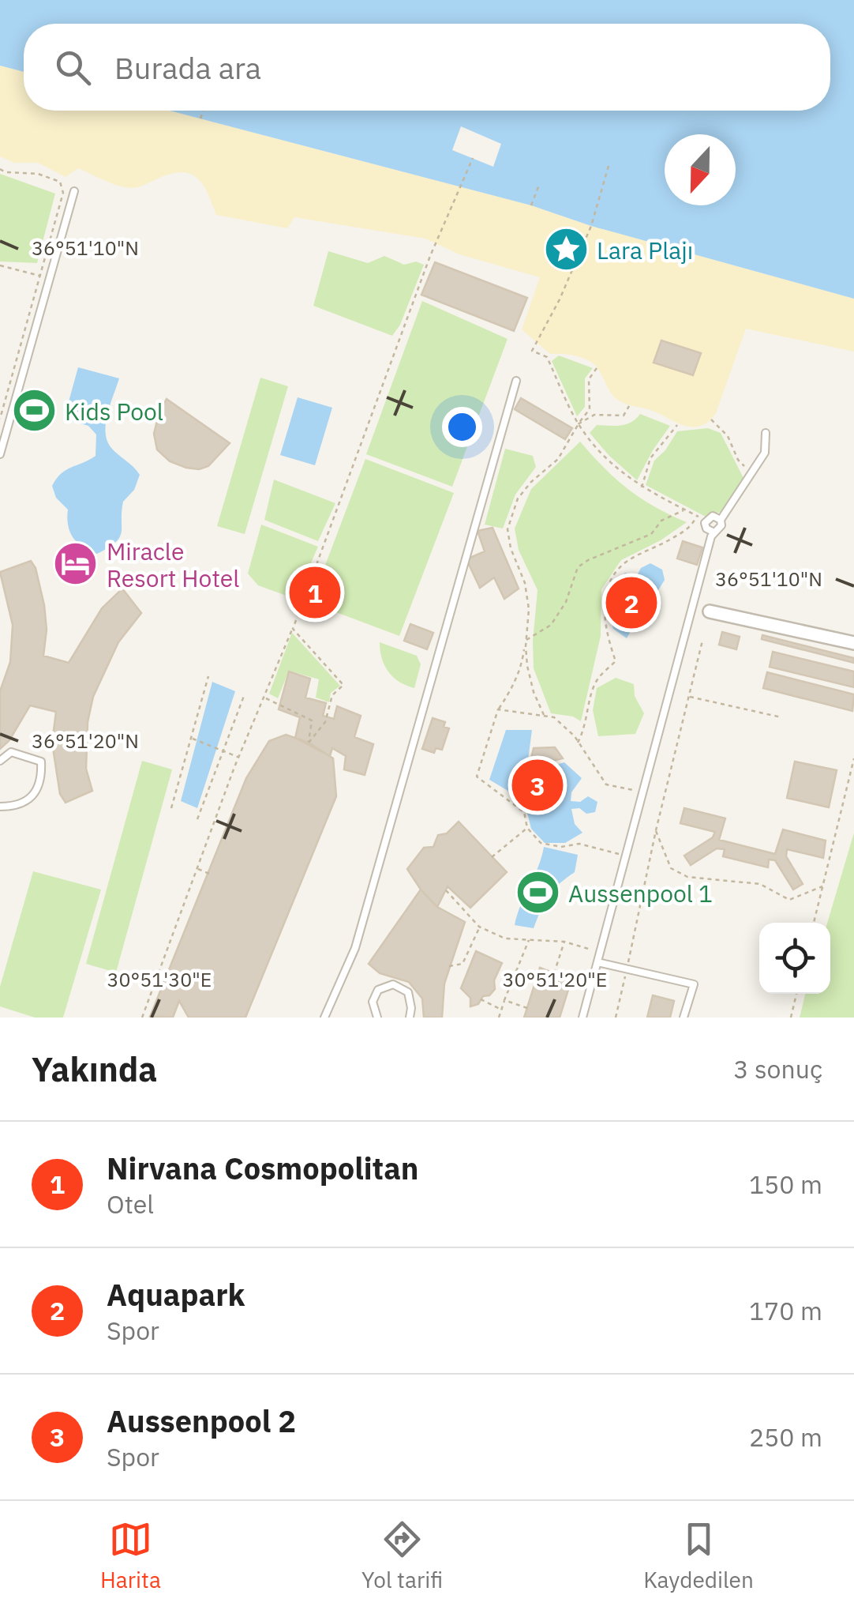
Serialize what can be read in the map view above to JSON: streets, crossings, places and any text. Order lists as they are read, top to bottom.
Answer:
{
  "places": {
    "place": ["Lara Plajı"],
    "sports": ["Kids Pool", "Aussenpool 1"],
    "hotel": ["Miracle Resort Hotel"]
  },
  "north": "bottom",
  "page": {
    "search": "Burada ara",
    "pins": ["1", "2", "3"],
    "heading": ["Yakında", "3 sonuç"],
    "list": [
      {
        "mark": "1",
        "name": "Nirvana Cosmopolitan",
        "note": "Otel",
        "value": "150 m"
      },
      {
        "mark": "2",
        "name": "Aquapark",
        "note": "Spor",
        "value": "170 m"
      },
      {
        "mark": "3",
        "name": "Aussenpool 2",
        "note": "Spor",
        "value": "250 m"
      }
    ],
    "nav": ["Harita", "Yol tarifi", "Kaydedilen"]
  },
  "coordinates": [
    "36°51'10\"N",
    "36°51'20\"N",
    "30°51'30\"E",
    "30°51'20\"E"
  ]
}
